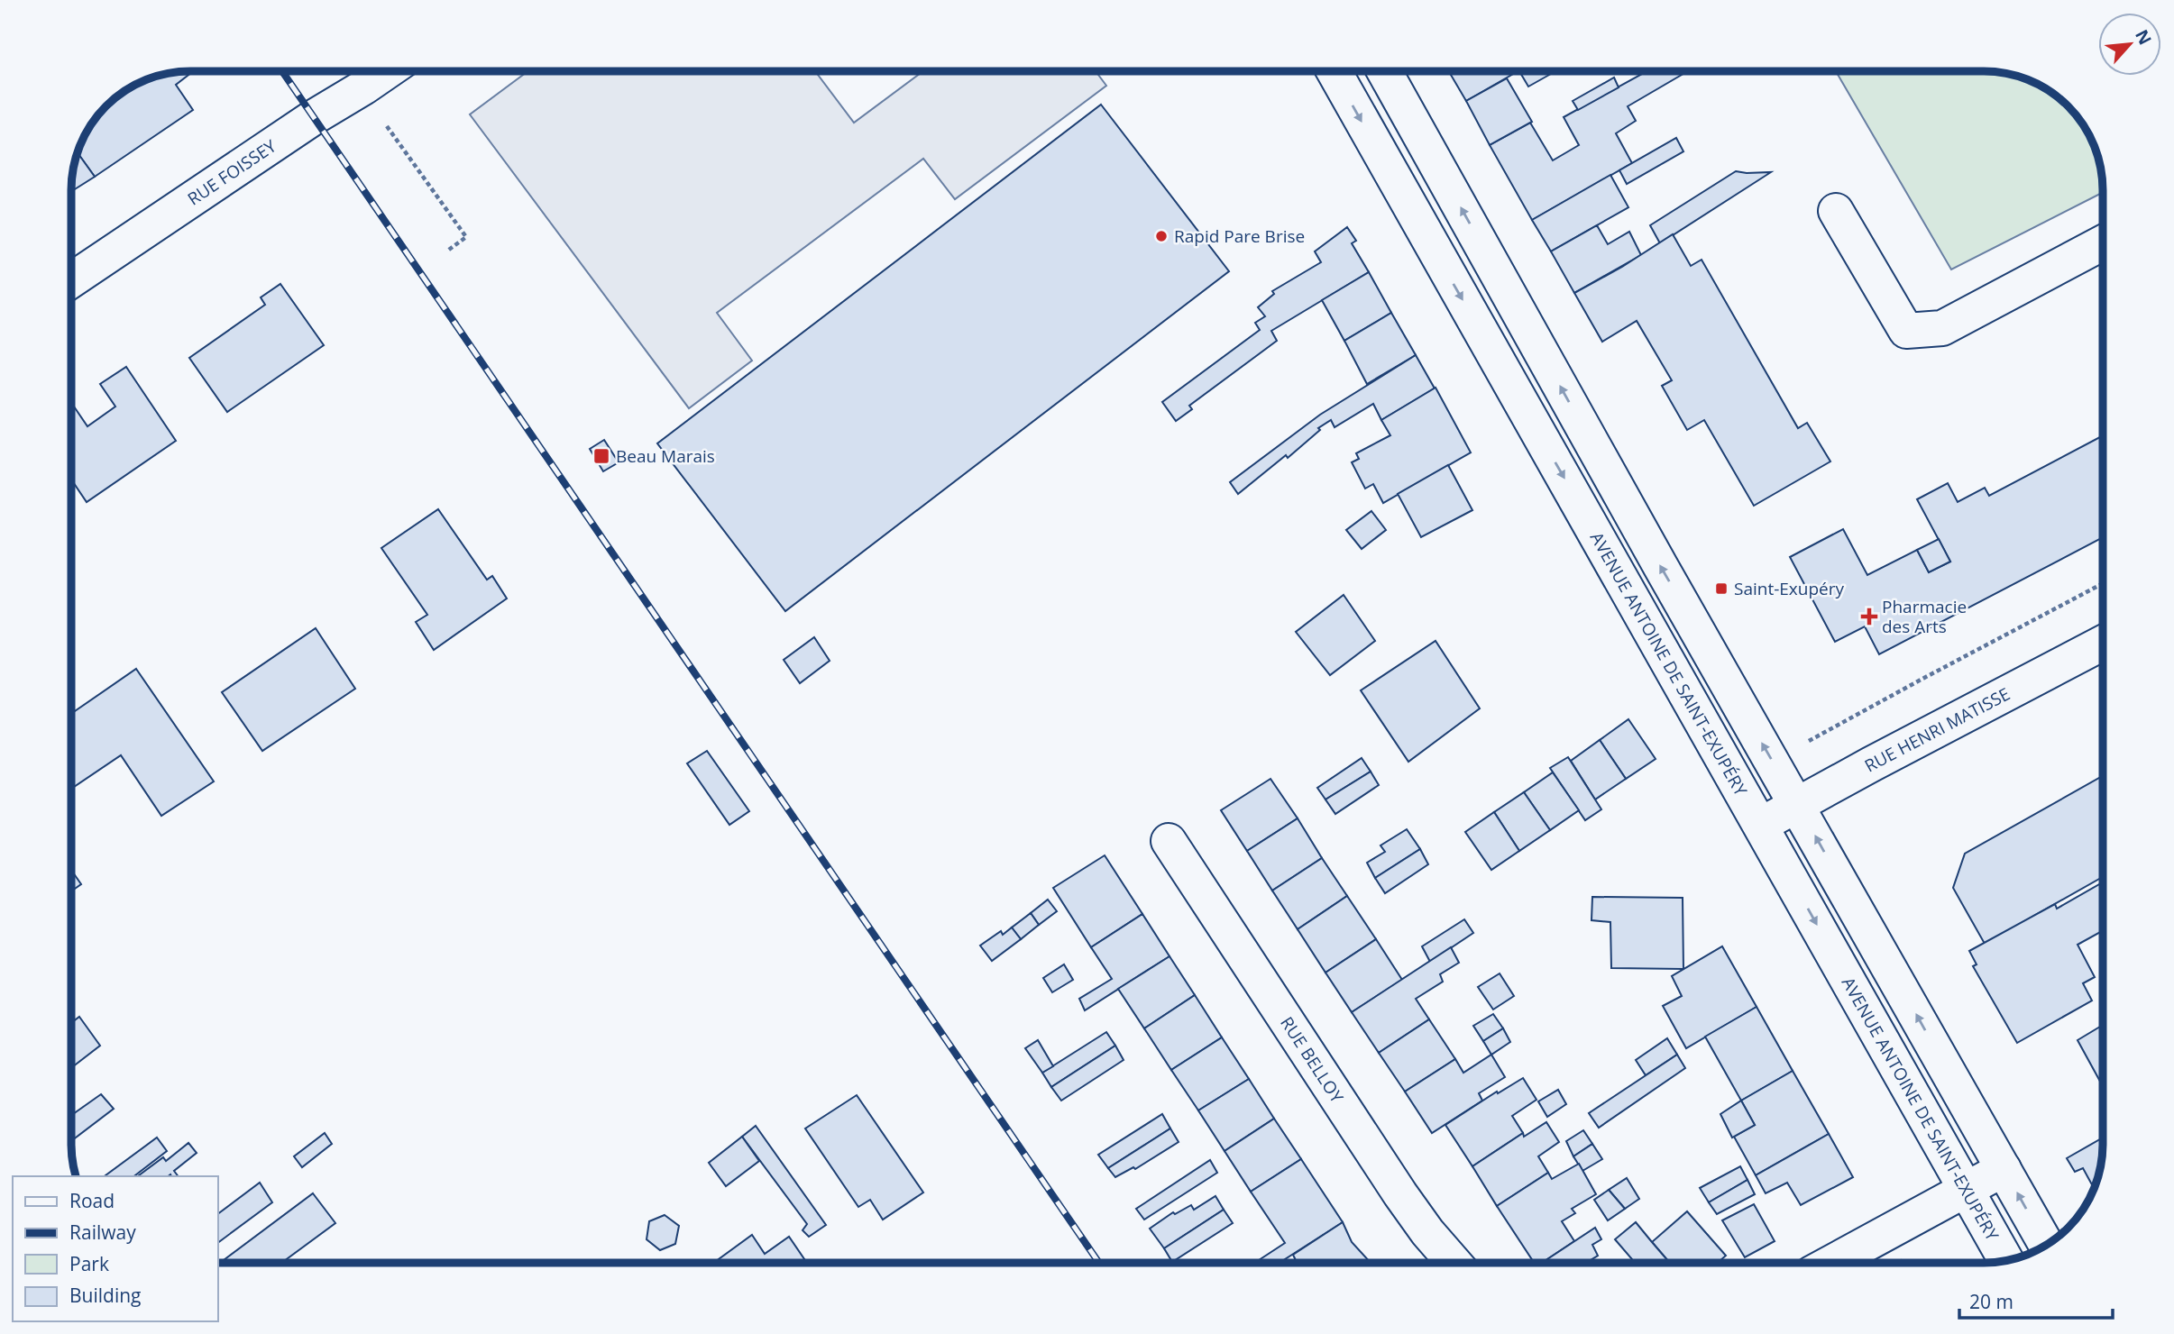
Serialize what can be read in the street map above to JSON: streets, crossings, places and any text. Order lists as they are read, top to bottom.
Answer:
{
  "streets": {
    "main road": [
      "RUE FOISSEY",
      "AVENUE ANTOINE DE SAINT-EXUPÉRY",
      "RUE HENRI MATISSE",
      "RUE BELLOY"
    ]
  },
  "crossings": [
    ["AVENUE ANTOINE DE SAINT-EXUPÉRY", "RUE HENRI MATISSE"]
  ],
  "places": {
    "other": ["Rapid Pare Brise"],
    "transit": ["Beau Marais", "Saint-Exupéry"],
    "health": ["Pharmacie des Arts"]
  },
  "legend": [
    "Road",
    "Railway",
    "Park",
    "Building"
  ],
  "scale_bar": "20 m",
  "north": "top right"
}
